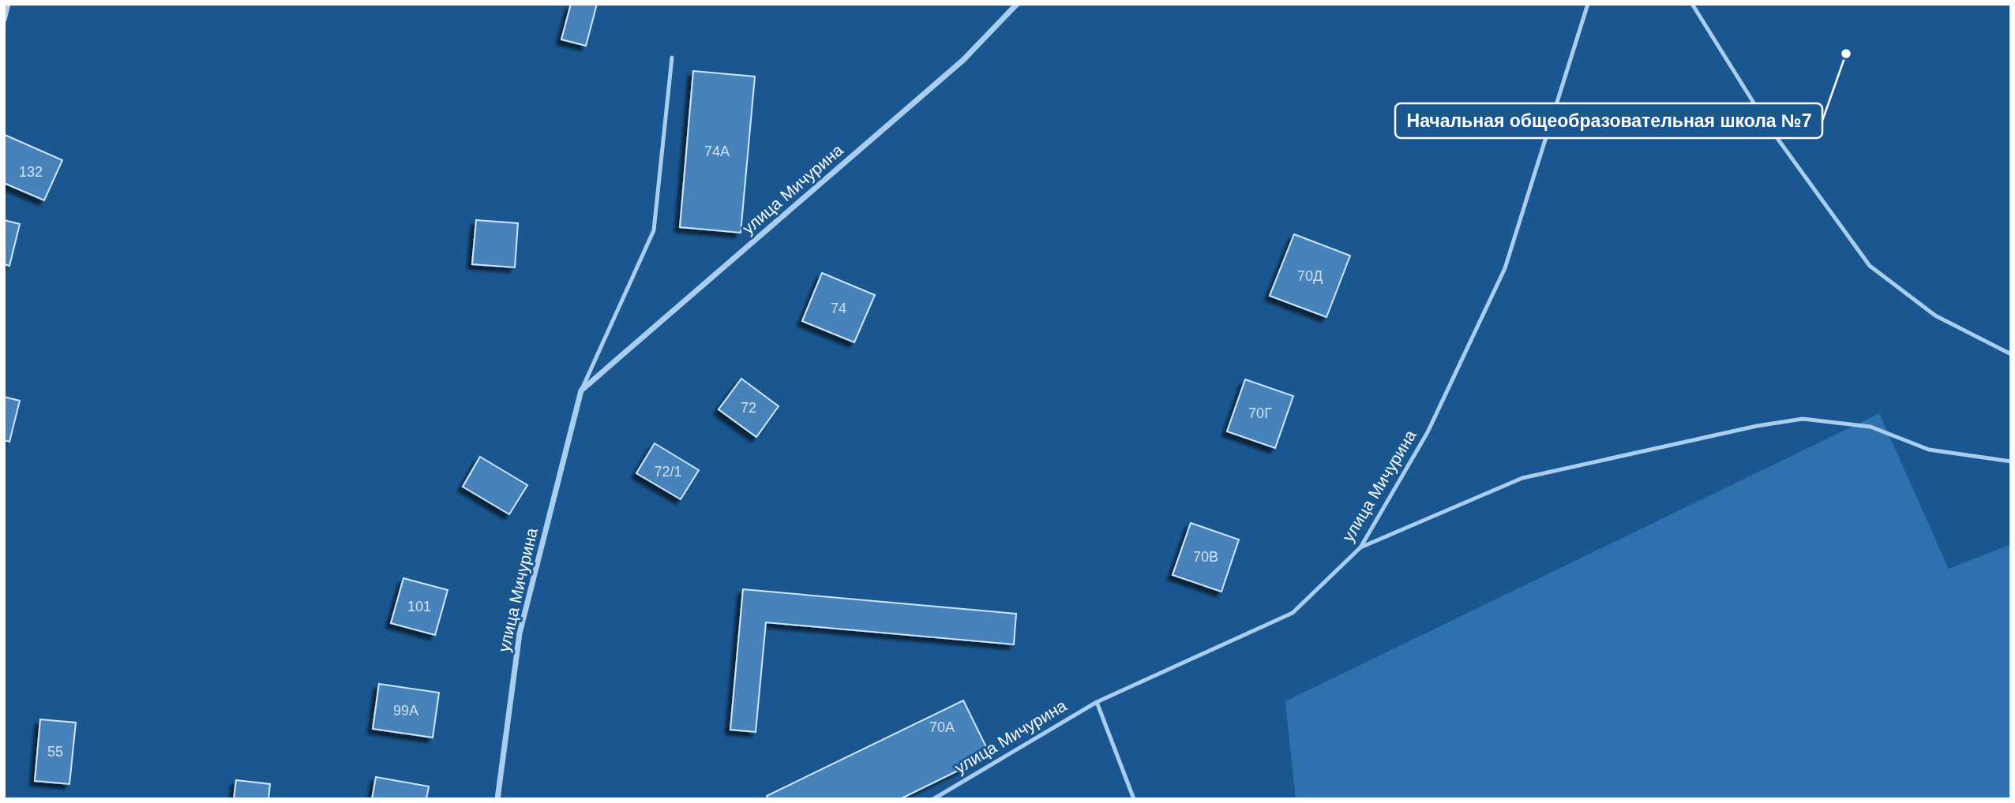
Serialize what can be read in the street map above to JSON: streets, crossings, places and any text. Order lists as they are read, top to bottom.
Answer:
{
  "streets": {
    "street": ["улица Мичурина"]
  },
  "places": ["Начальная общеобразовательная школа №7"],
  "house_numbers": [
    "74А",
    "132",
    "70Д",
    "74",
    "72",
    "70Г",
    "72/1",
    "70В",
    "101",
    "99А",
    "70А",
    "55"
  ]
}
